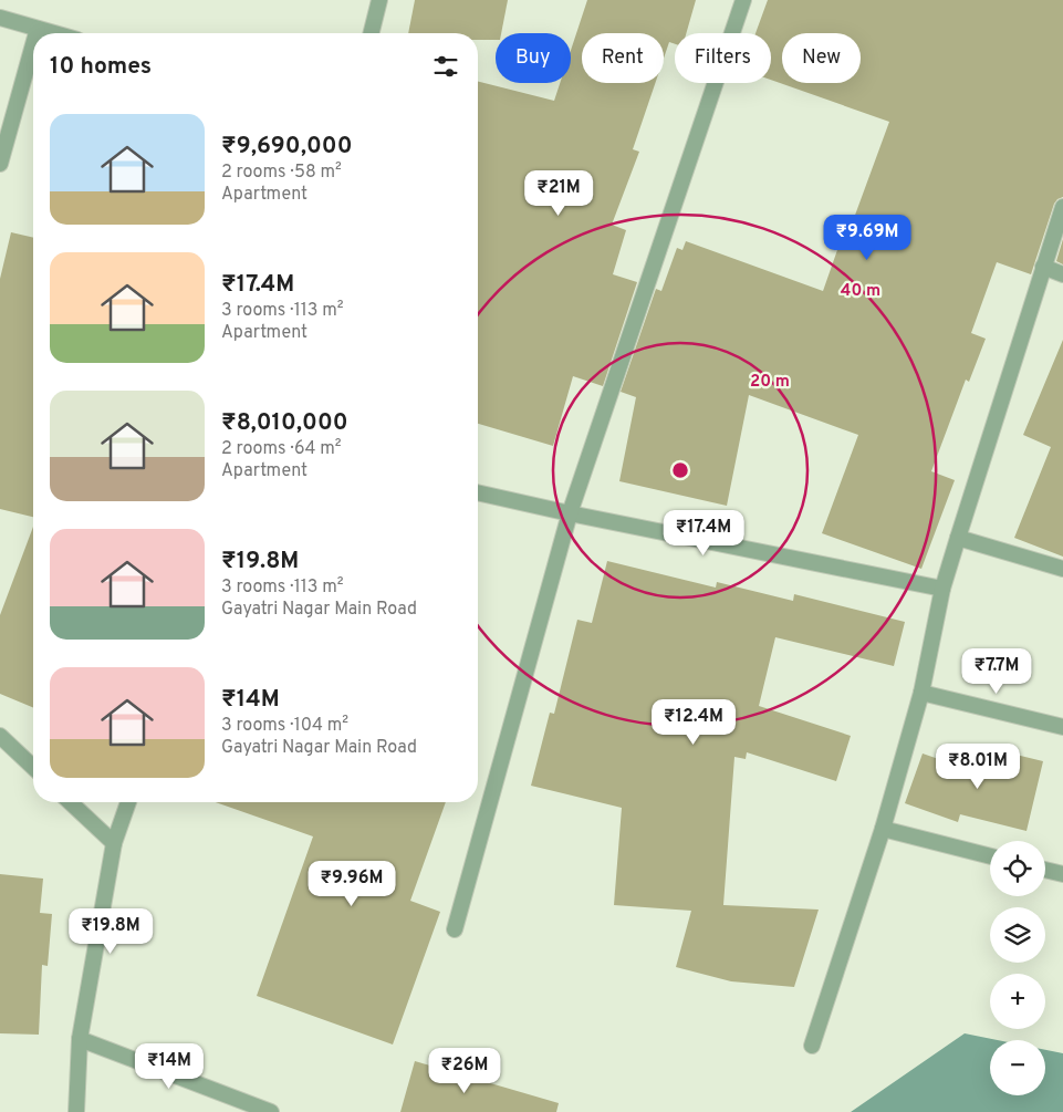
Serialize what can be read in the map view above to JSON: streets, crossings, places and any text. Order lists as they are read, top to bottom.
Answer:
{
  "page": {
    "chip": [
      "Buy",
      "Rent",
      "Filters",
      "New"
    ],
    "heading": "10 homes",
    "list": [
      {
        "name": "₹9,690,000",
        "note": "2 rooms · 58 m² · Apartment"
      },
      {
        "name": "₹17.4M",
        "note": "3 rooms · 113 m² · Apartment"
      },
      {
        "name": "₹8,010,000",
        "note": "2 rooms · 64 m² · Apartment"
      },
      {
        "name": "₹19.8M",
        "note": "3 rooms · 113 m² · Gayatri Nagar Main Road"
      },
      {
        "name": "₹14M",
        "note": "3 rooms · 104 m² · Gayatri Nagar Main Road"
      }
    ],
    "price": [
      "₹21M",
      "₹9.69M",
      "₹17.4M",
      "₹7.7M",
      "₹12.4M",
      "₹8.01M",
      "₹9.96M",
      "₹19.8M",
      "₹14M",
      "₹26M"
    ],
    "map_buttons": ["+", "−"]
  },
  "rings": ["40 m", "20 m"]
}
